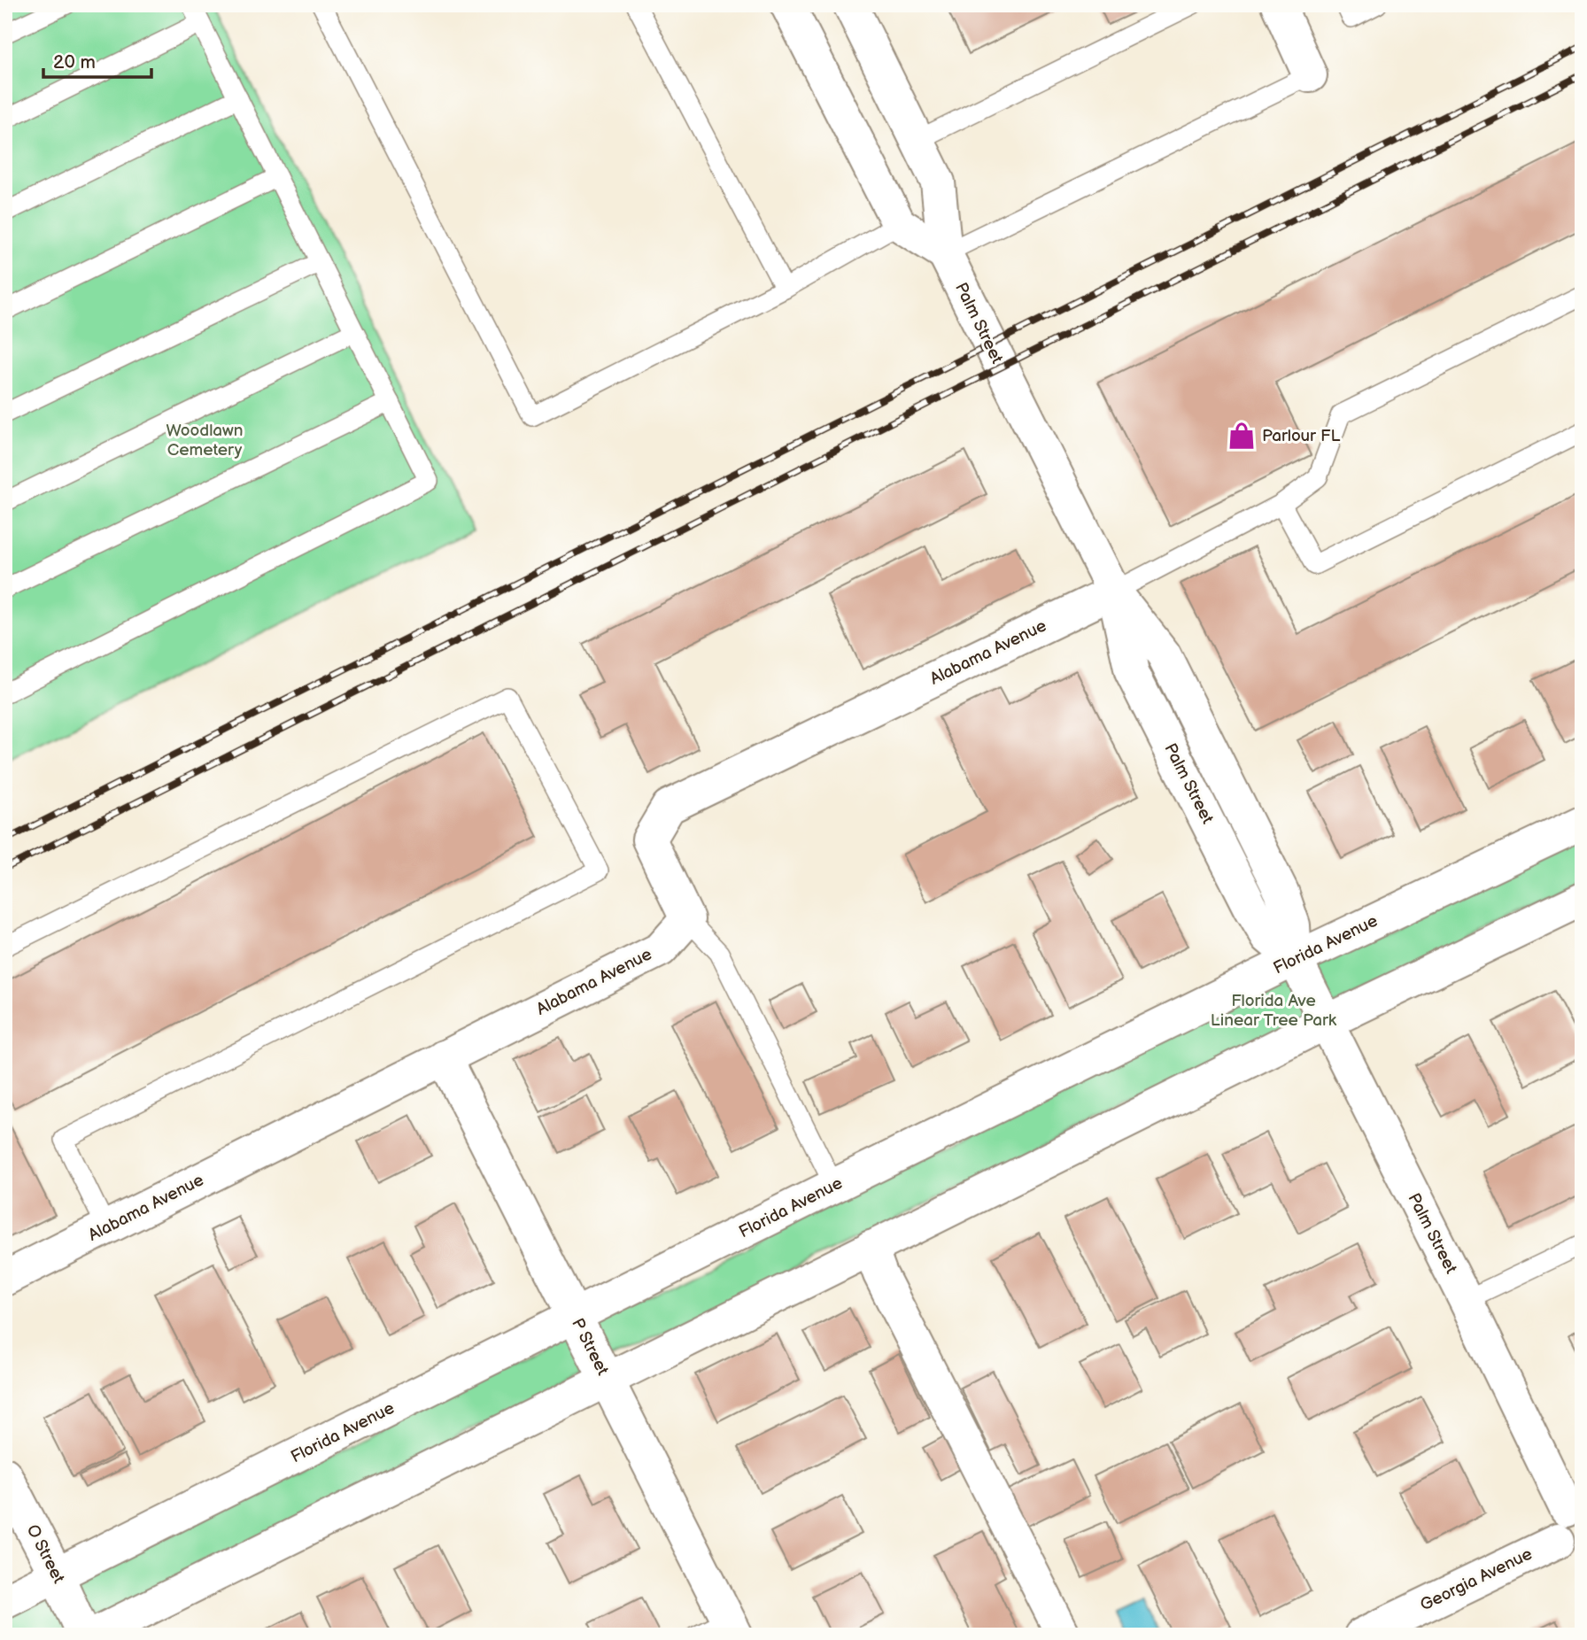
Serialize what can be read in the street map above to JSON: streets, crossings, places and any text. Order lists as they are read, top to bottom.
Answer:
{
  "streets": {
    "street": [
      "Palm Street",
      "Alabama Avenue",
      "Florida Avenue",
      "P Street",
      "O Street",
      "Georgia Avenue"
    ]
  },
  "crossings": [
    ["Palm Street", "Alabama Avenue"],
    ["Palm Street", "Florida Avenue"],
    ["Palm Street", "Georgia Avenue"],
    ["Alabama Avenue", "P Street"],
    ["Florida Avenue", "P Street"],
    ["Florida Avenue", "O Street"]
  ],
  "parks": ["Woodlawn Cemetery", "Florida Ave Linear Tree Park"],
  "places": {
    "shop": ["Parlour FL"]
  },
  "scale_bar": "20 m"
}
